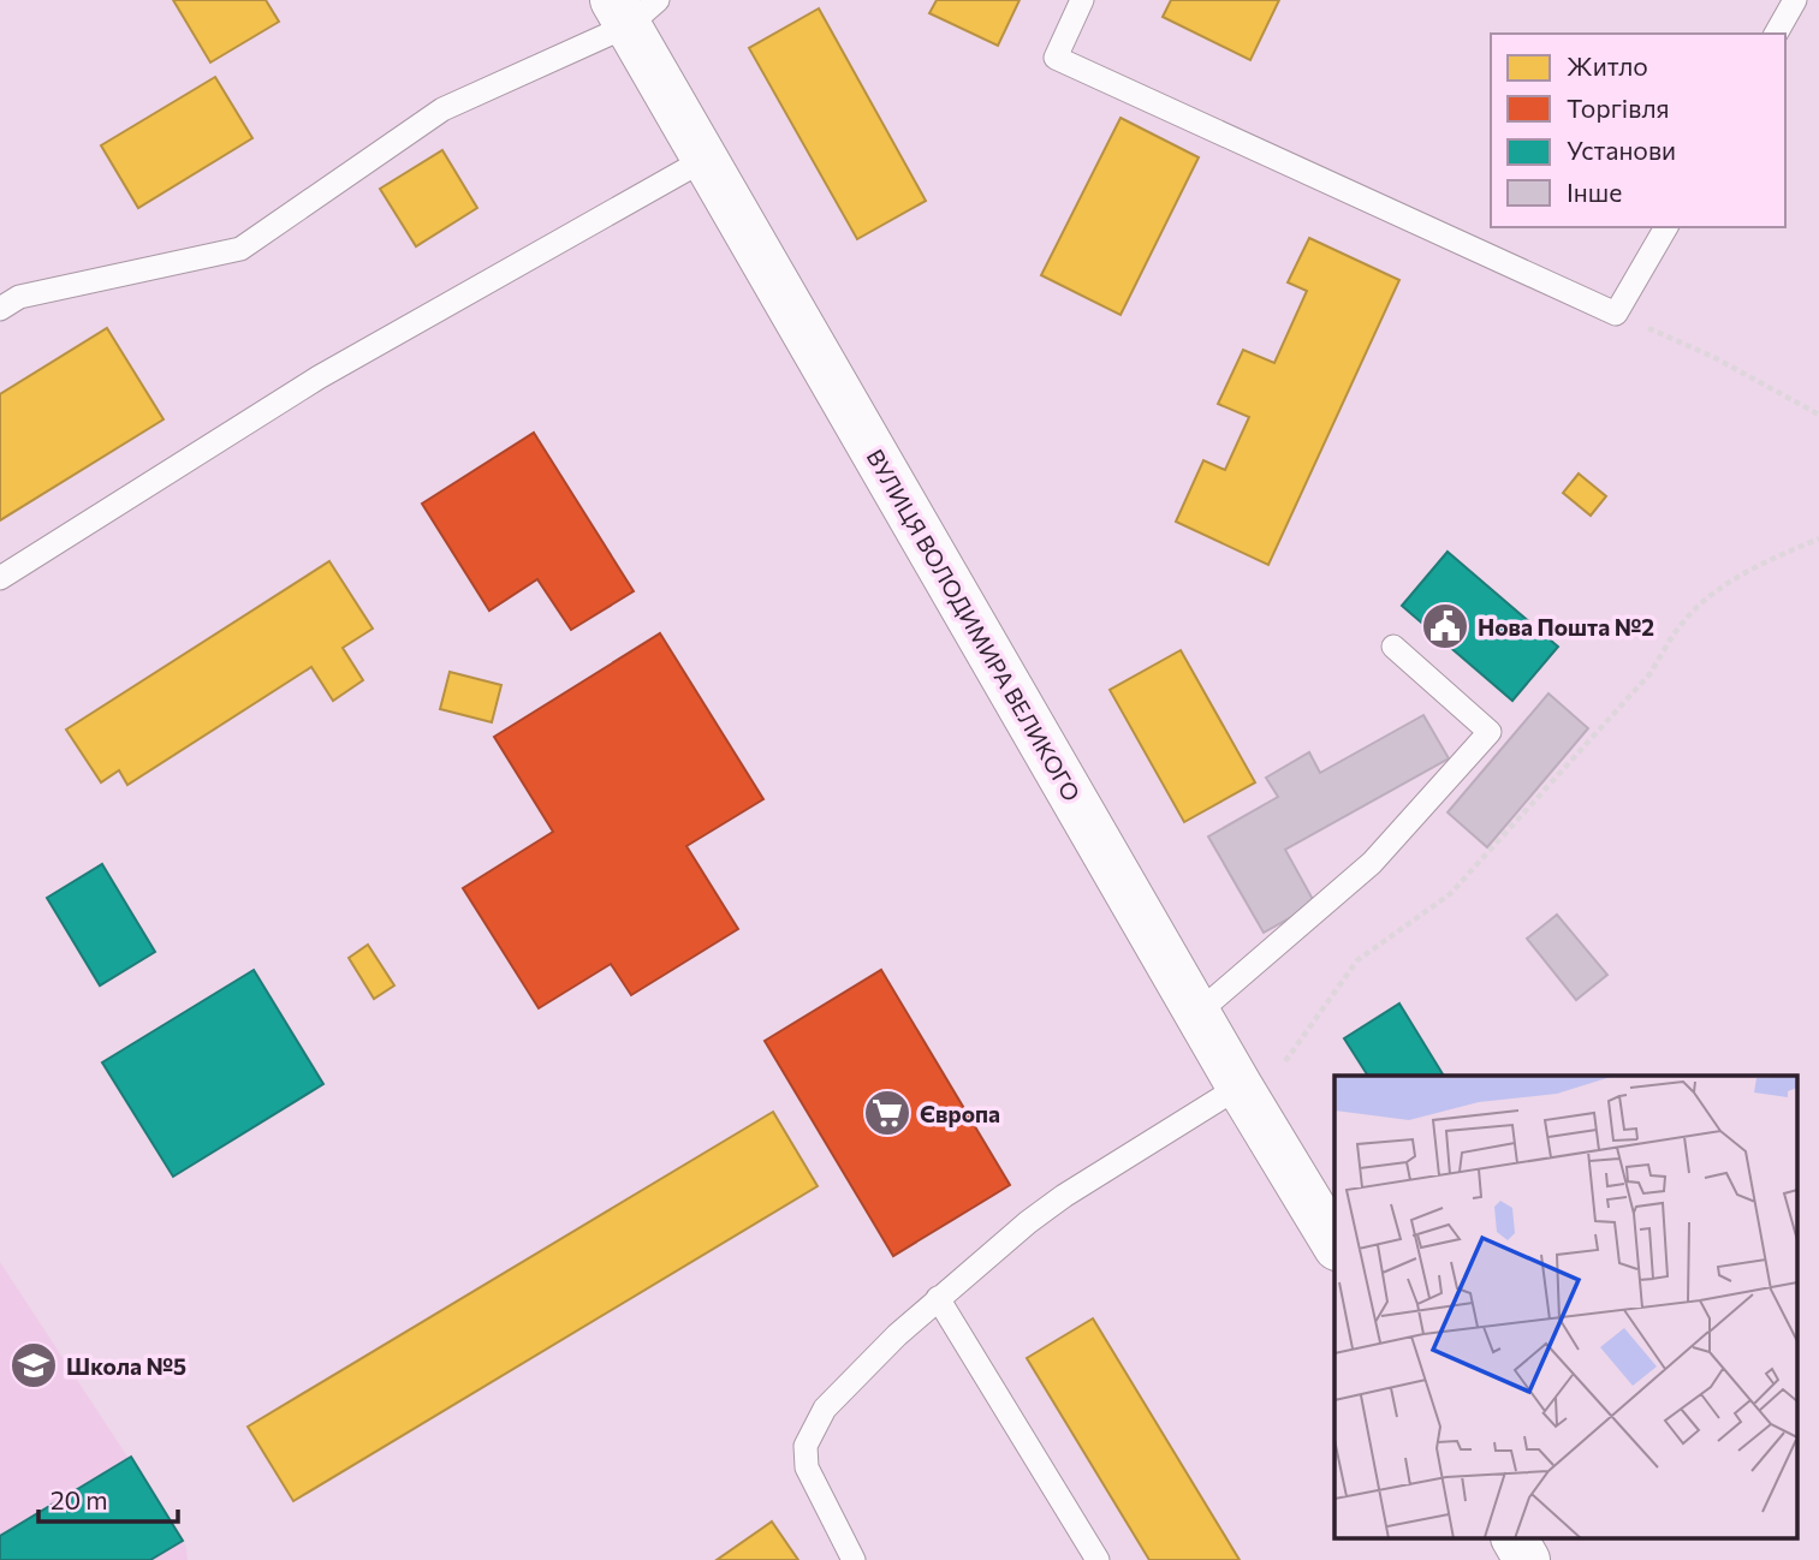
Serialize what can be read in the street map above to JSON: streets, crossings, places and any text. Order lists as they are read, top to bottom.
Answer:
{
  "streets": {
    "main road": ["ВУЛИЦЯ ВОЛОДИМИРА ВЕЛИКОГО"]
  },
  "places": {
    "public building": ["Нова Пошта №2"],
    "supermarket": ["Європа"],
    "school or university": ["Школа №5"]
  },
  "legend": [
    "Житло",
    "Торгівля",
    "Установи",
    "Інше"
  ],
  "scale_bar": "20 m"
}
